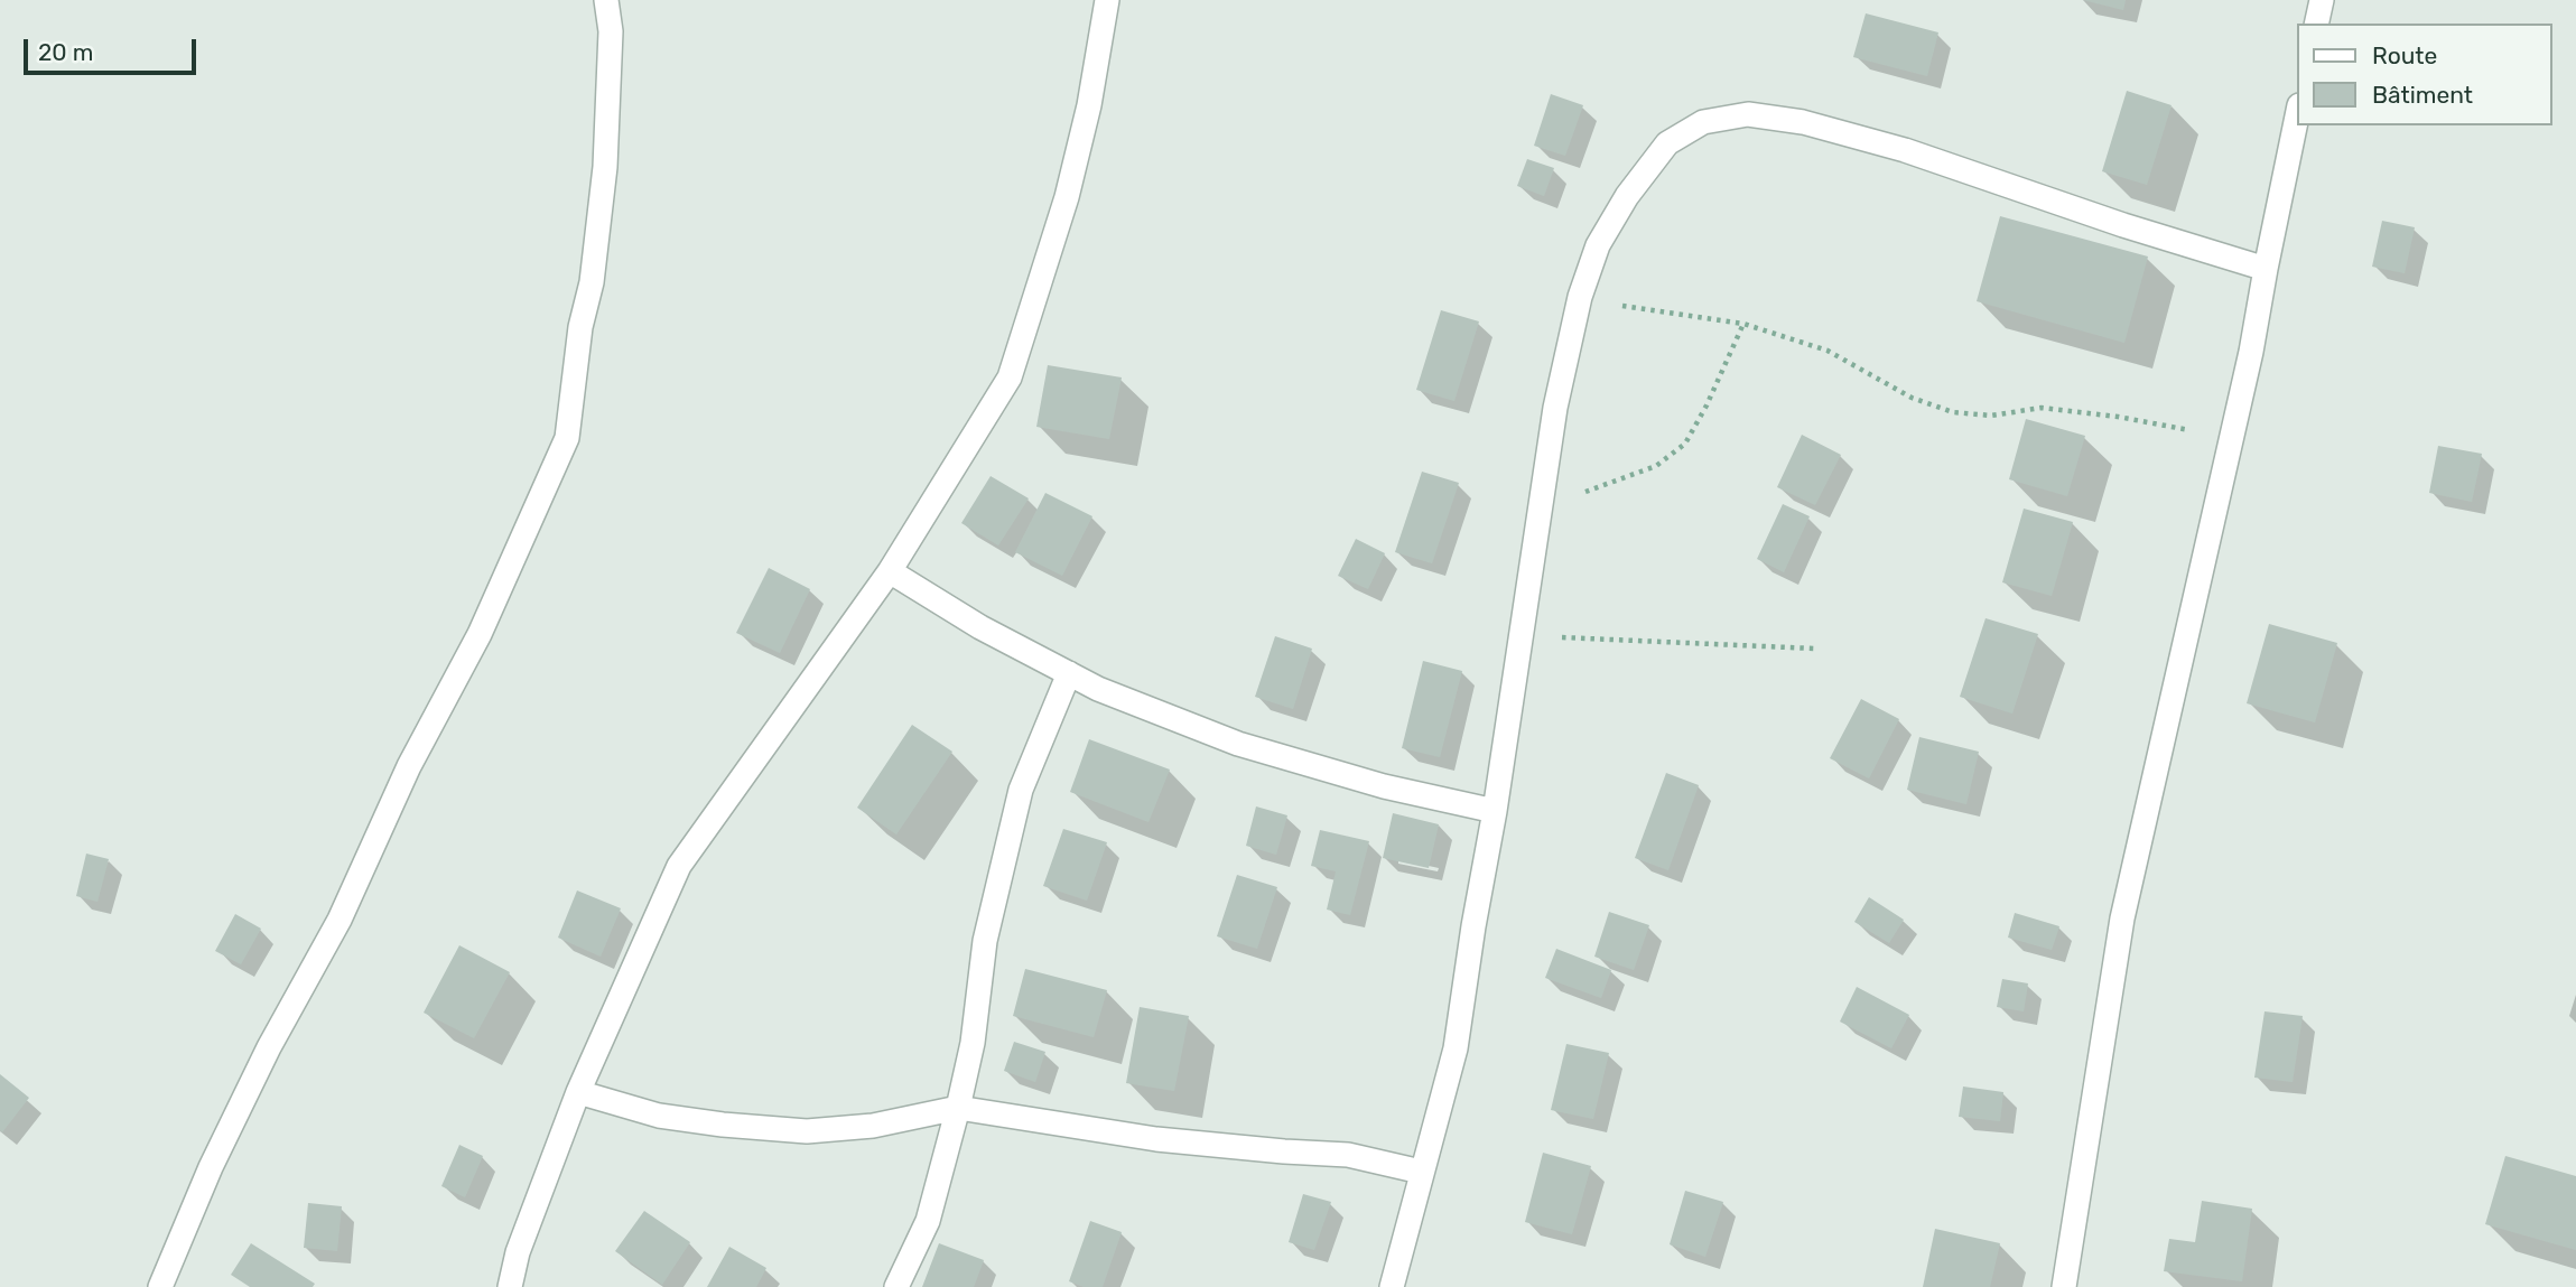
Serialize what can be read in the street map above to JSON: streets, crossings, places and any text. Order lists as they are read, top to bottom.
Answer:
{
  "legend": ["Route", "Bâtiment"],
  "scale_bar": "20 m"
}
